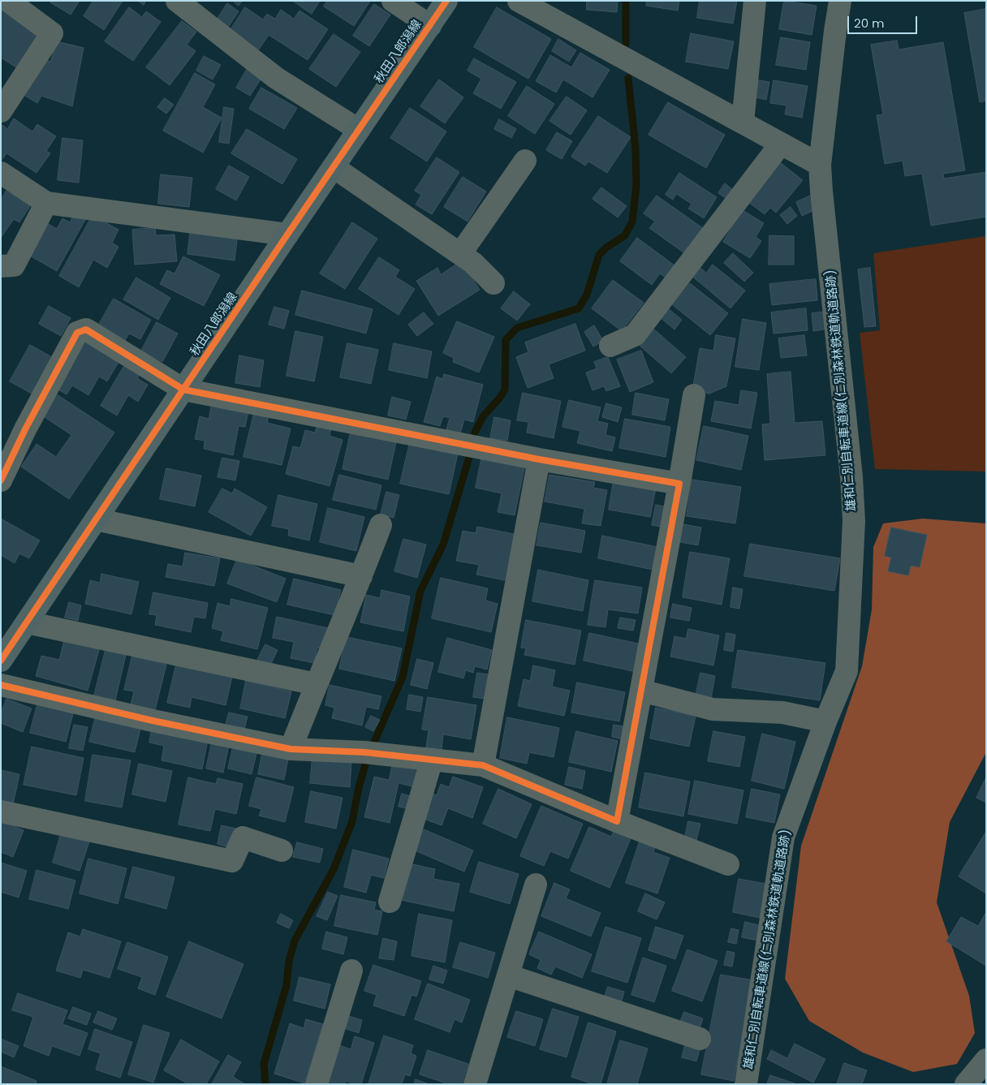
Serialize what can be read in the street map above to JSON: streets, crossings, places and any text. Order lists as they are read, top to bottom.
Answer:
{
  "streets": {
    "main road": ["秋田八郎潟線"],
    "street": ["雄和仁別自転車道線(仁別森林鉄道軌道路跡)"]
  },
  "scale_bar": "20 m"
}
